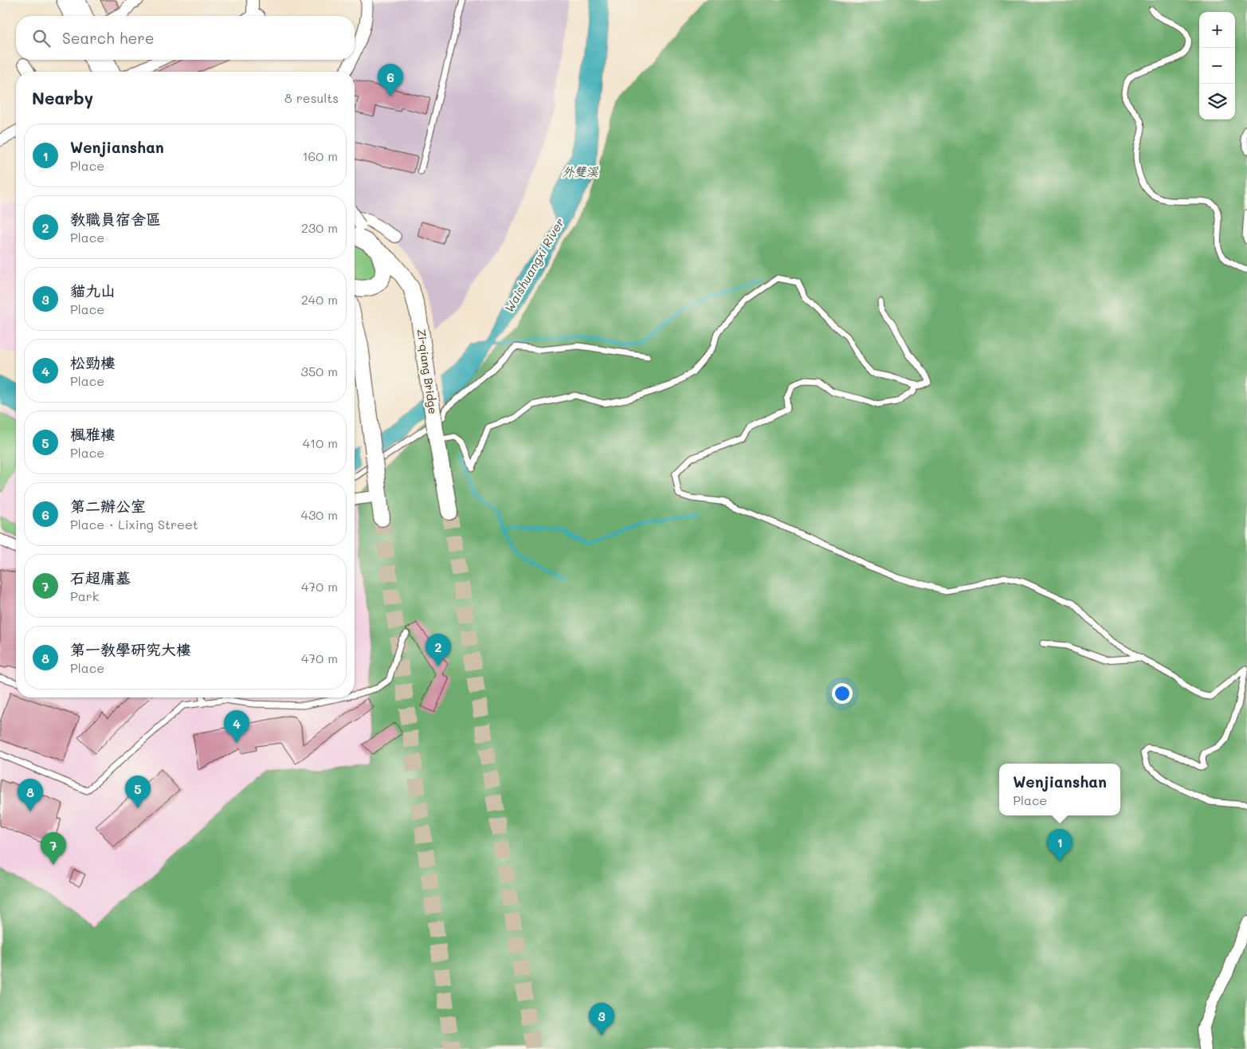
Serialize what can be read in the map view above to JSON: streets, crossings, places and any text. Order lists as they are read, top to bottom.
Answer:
{
  "streets": {
    "main road": ["Zi-qiang Bridge"]
  },
  "water": ["外雙溪", "Waishuangxi River"],
  "page": {
    "map_buttons": ["+", "−"],
    "search": "Search here",
    "pins": [
      "6",
      "2",
      "4",
      "5",
      "8",
      "1",
      "7",
      "3"
    ],
    "heading": ["Nearby", "8 results"],
    "list": [
      {
        "mark": "1",
        "name": "Wenjianshan",
        "note": "Place",
        "value": "160 m"
      },
      {
        "mark": "2",
        "name": "教職員宿舍區",
        "note": "Place",
        "value": "230 m"
      },
      {
        "mark": "3",
        "name": "貓九山",
        "note": "Place",
        "value": "240 m"
      },
      {
        "mark": "4",
        "name": "松勁樓",
        "note": "Place",
        "value": "350 m"
      },
      {
        "mark": "5",
        "name": "楓雅樓",
        "note": "Place",
        "value": "410 m"
      },
      {
        "mark": "6",
        "name": "第二辦公室",
        "note": "Place · Lixing Street",
        "value": "430 m"
      },
      {
        "mark": "7",
        "name": "石超庸墓",
        "note": "Park",
        "value": "470 m"
      },
      {
        "mark": "8",
        "name": "第一教學研究大樓",
        "note": "Place",
        "value": "470 m"
      }
    ],
    "popup": ["Wenjianshan", "Place"]
  }
}
